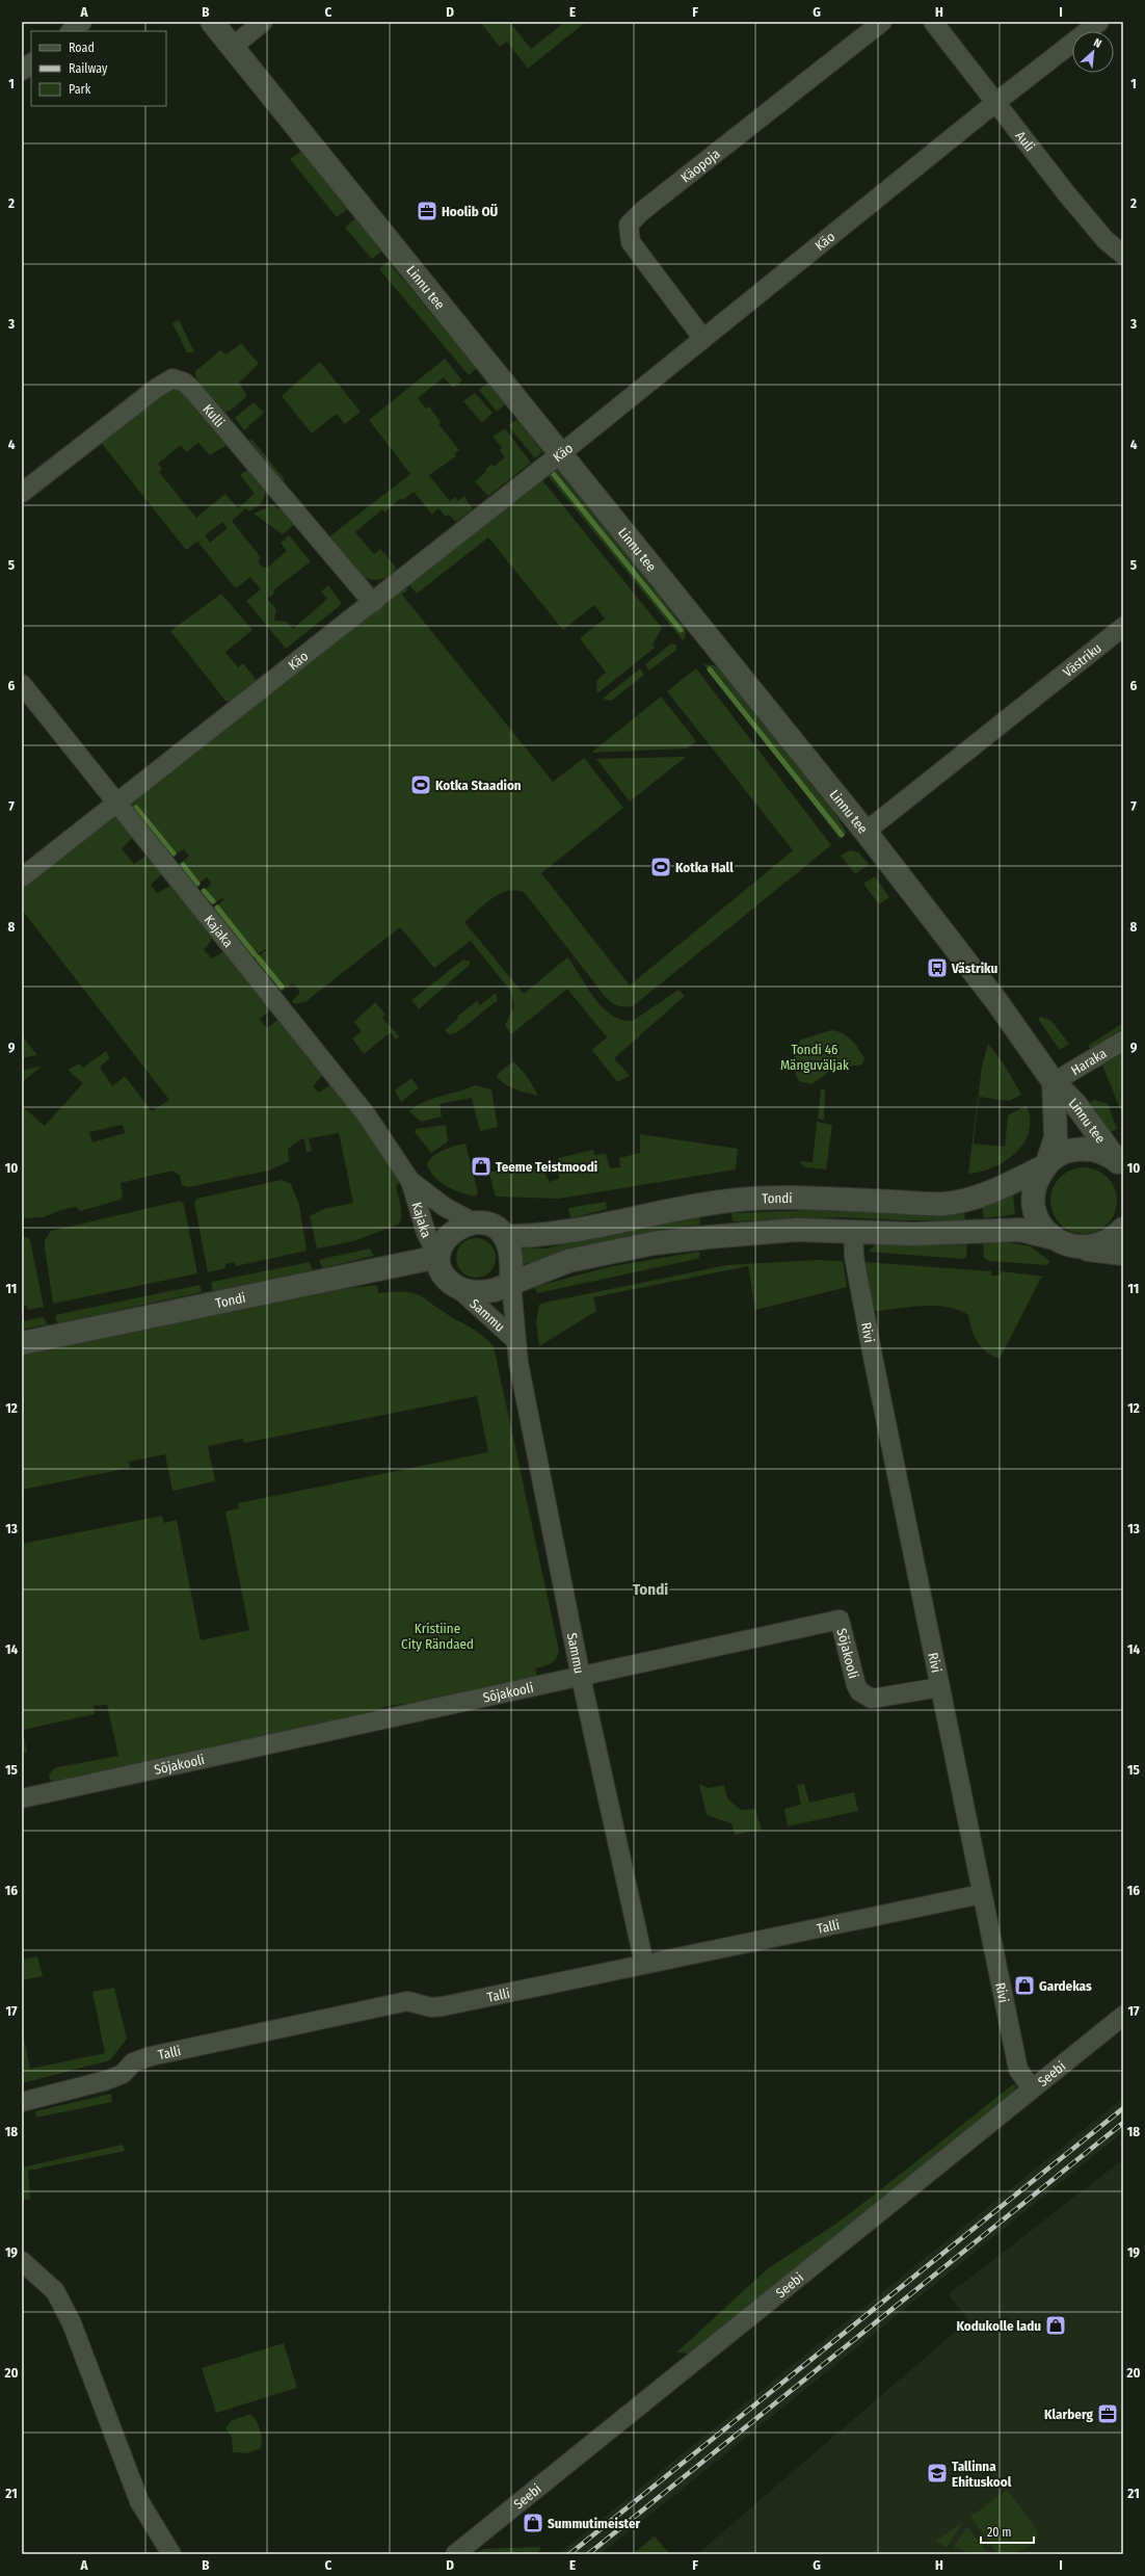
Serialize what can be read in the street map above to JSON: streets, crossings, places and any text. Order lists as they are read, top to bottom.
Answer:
{
  "streets": {
    "street": [
      "Auli",
      "Käopoja",
      "Käo",
      "Linnu tee",
      "Kulli",
      "Västriku",
      "Kajaka",
      "Haraka",
      "Tondi",
      "Sammu",
      "Rivi",
      "Sõjakooli",
      "Talli",
      "Seebi"
    ]
  },
  "crossings": [
    ["Auli", "Käo"],
    ["Käopoja", "Käo"],
    ["Käo", "Linnu tee"],
    ["Käo", "Kulli"],
    ["Käo", "Kajaka"],
    ["Linnu tee", "Västriku"],
    ["Linnu tee", "Haraka"],
    ["Linnu tee", "Tondi"],
    ["Kajaka", "Tondi"],
    ["Kajaka", "Sammu"],
    ["Tondi", "Sammu"],
    ["Sammu", "Sõjakooli"],
    ["Sammu", "Talli"],
    ["Rivi", "Sõjakooli"],
    ["Rivi", "Talli"],
    ["Rivi", "Seebi"]
  ],
  "districts": ["Tondi"],
  "parks": ["Tondi 46 Mänguväljak", "Kristiine City Rändaed"],
  "places": {
    "office": ["Hoolib OÜ", "Klarberg"],
    "sports": ["Kotka Staadion", "Kotka Hall"],
    "bus stop": ["Västriku"],
    "shop": [
      "Teeme Teistmoodi",
      "Gardekas",
      "Kodukolle ladu",
      "Summutimeister"
    ],
    "school or university": ["Tallinna Ehituskool"]
  },
  "legend": ["Road", "Railway", "Park"],
  "scale_bar": "20 m",
  "north": "top right",
  "grid": {
    "columns": [
      "A",
      "B",
      "C",
      "D",
      "E",
      "F",
      "G",
      "H",
      "I"
    ],
    "rows": [
      "1",
      "2",
      "3",
      "4",
      "5",
      "6",
      "7",
      "8",
      "9",
      "10",
      "11",
      "12",
      "13",
      "14",
      "15",
      "16",
      "17",
      "18",
      "19",
      "20",
      "21"
    ]
  }
}
